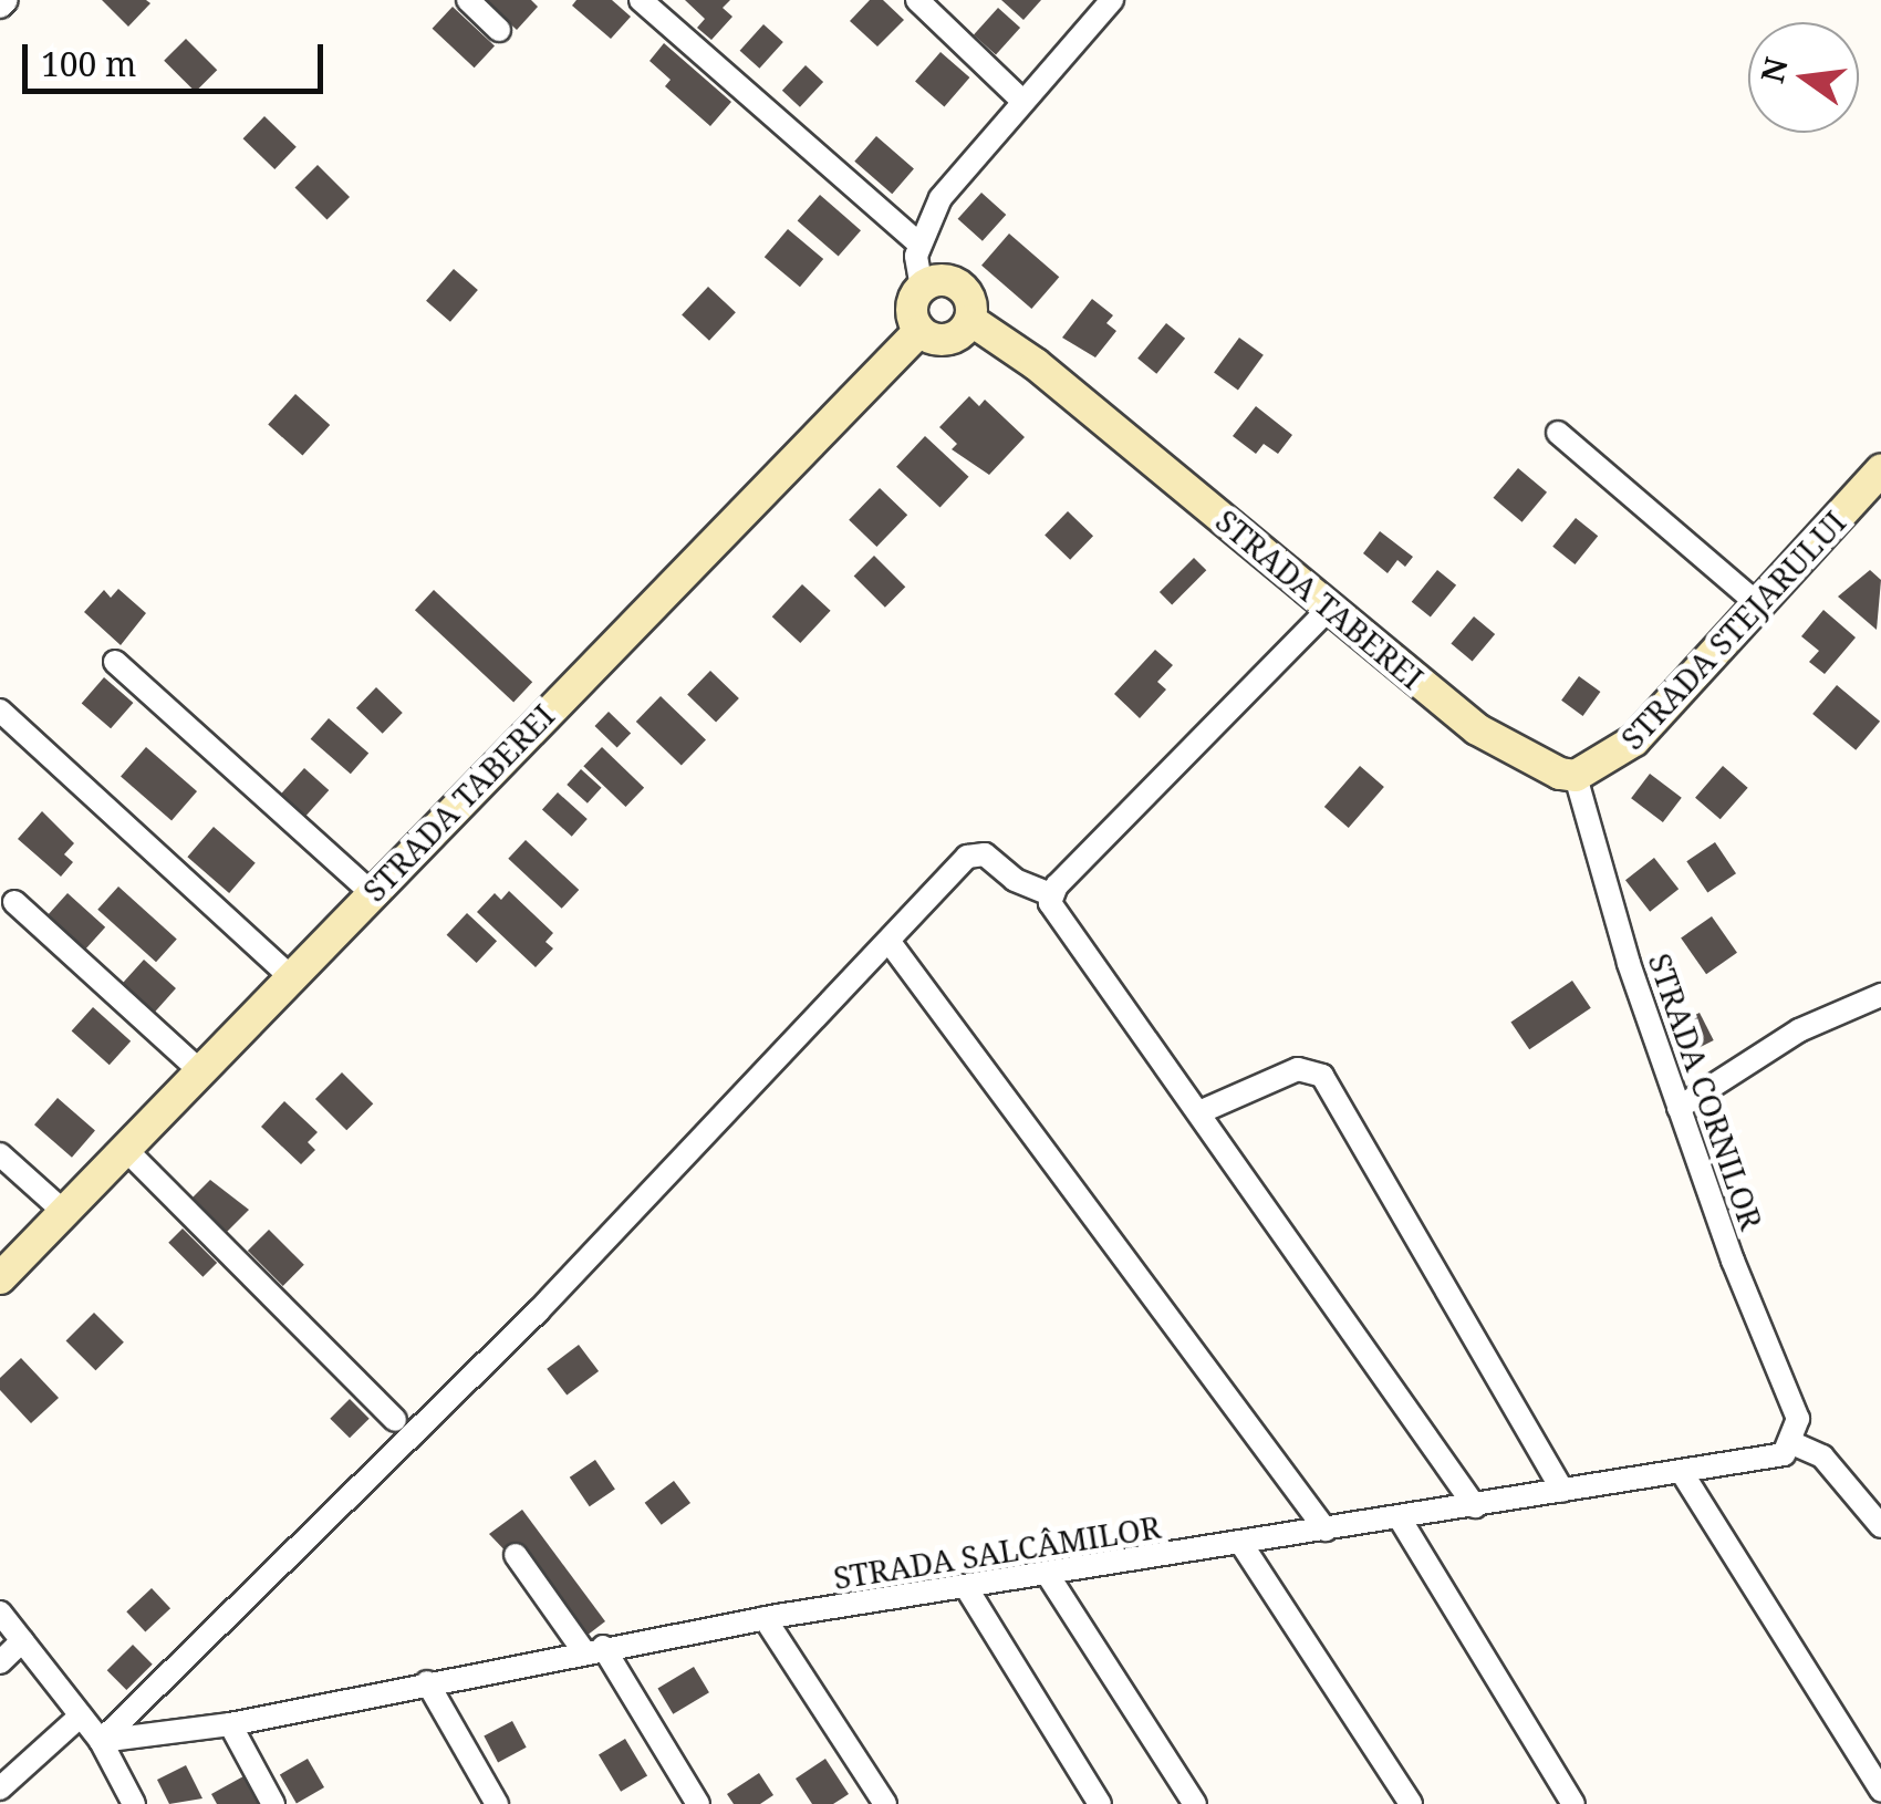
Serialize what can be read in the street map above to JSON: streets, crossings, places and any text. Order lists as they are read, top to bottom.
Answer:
{
  "streets": {
    "street": [
      "STRADA TABEREI",
      "STRADA STEJARULUI",
      "STRADA CORNILOR",
      "STRADA SALCÂMILOR"
    ]
  },
  "crossings": [
    ["STRADA TABEREI", "STRADA STEJARULUI"],
    ["STRADA TABEREI", "STRADA CORNILOR"],
    ["STRADA STEJARULUI", "STRADA CORNILOR"],
    ["STRADA CORNILOR", "STRADA SALCÂMILOR"]
  ],
  "scale_bar": "100 m",
  "north": "left"
}
